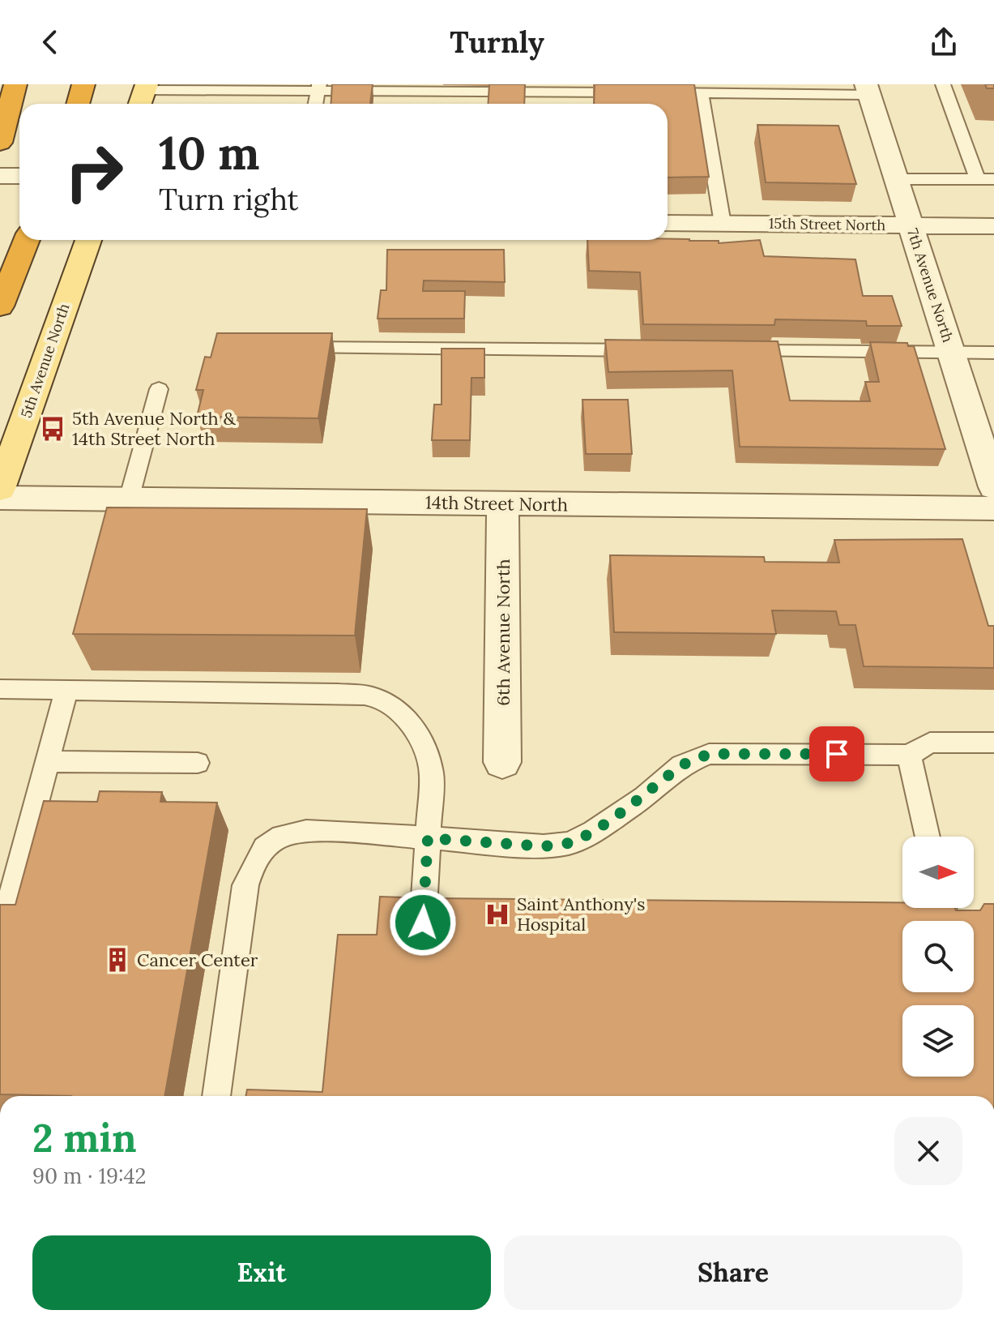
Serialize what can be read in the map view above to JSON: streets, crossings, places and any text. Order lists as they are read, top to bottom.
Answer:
{
  "streets": {
    "main road": ["5th Avenue North"],
    "street": [
      "15th Street North",
      "7th Avenue North",
      "14th Street North",
      "6th Avenue North"
    ]
  },
  "crossings": [
    ["15th Street North", "7th Avenue North"],
    ["14th Street North", "6th Avenue North"]
  ],
  "places": {
    "bus stop": ["5th Avenue North & 14th Street North"],
    "hospital": ["Saint Anthony's Hospital"],
    "building": ["Cancer Center"]
  },
  "north": "right",
  "page": {
    "header": "Turnly",
    "turn": ["10 m", "Turn right"],
    "heading": ["2 min", "90 m · 19:42"],
    "buttons": ["Exit", "Share"]
  }
}
